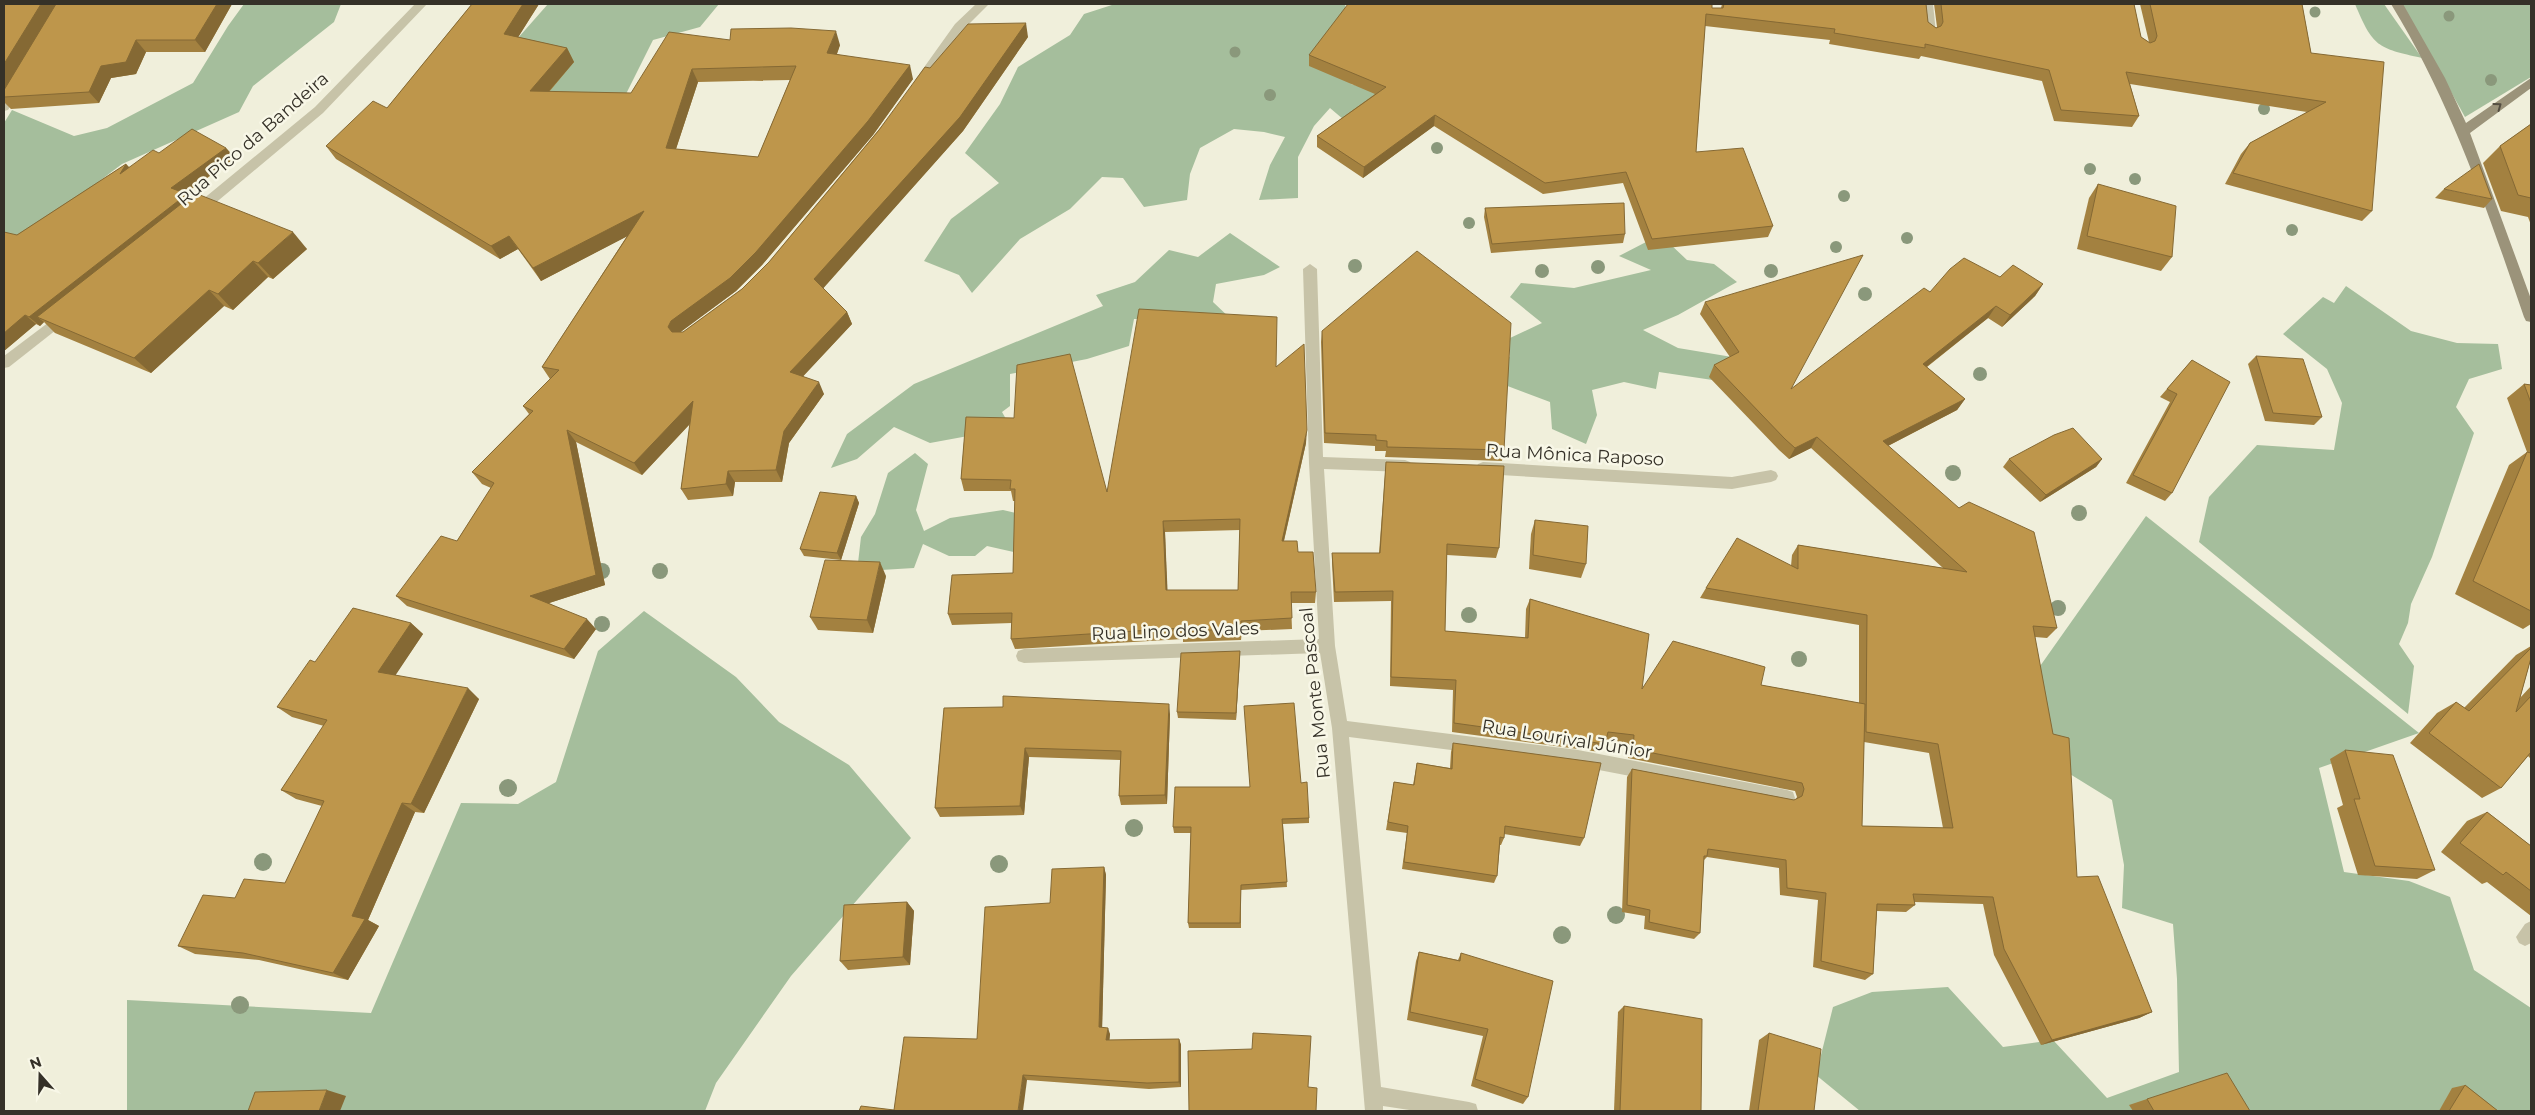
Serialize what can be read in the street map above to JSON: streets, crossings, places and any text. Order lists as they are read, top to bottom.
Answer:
{
  "streets": {
    "street": [
      "Rua Pico da Bandeira",
      "Rua Mônica Raposo",
      "Rua Lino dos Vales",
      "Rua Monte Pascoal",
      "Rua Lourival Júnior"
    ]
  },
  "crossings": [
    ["Rua Lino dos Vales", "Rua Monte Pascoal"],
    ["Rua Monte Pascoal", "Rua Lourival Júnior"]
  ],
  "north": "top"
}
